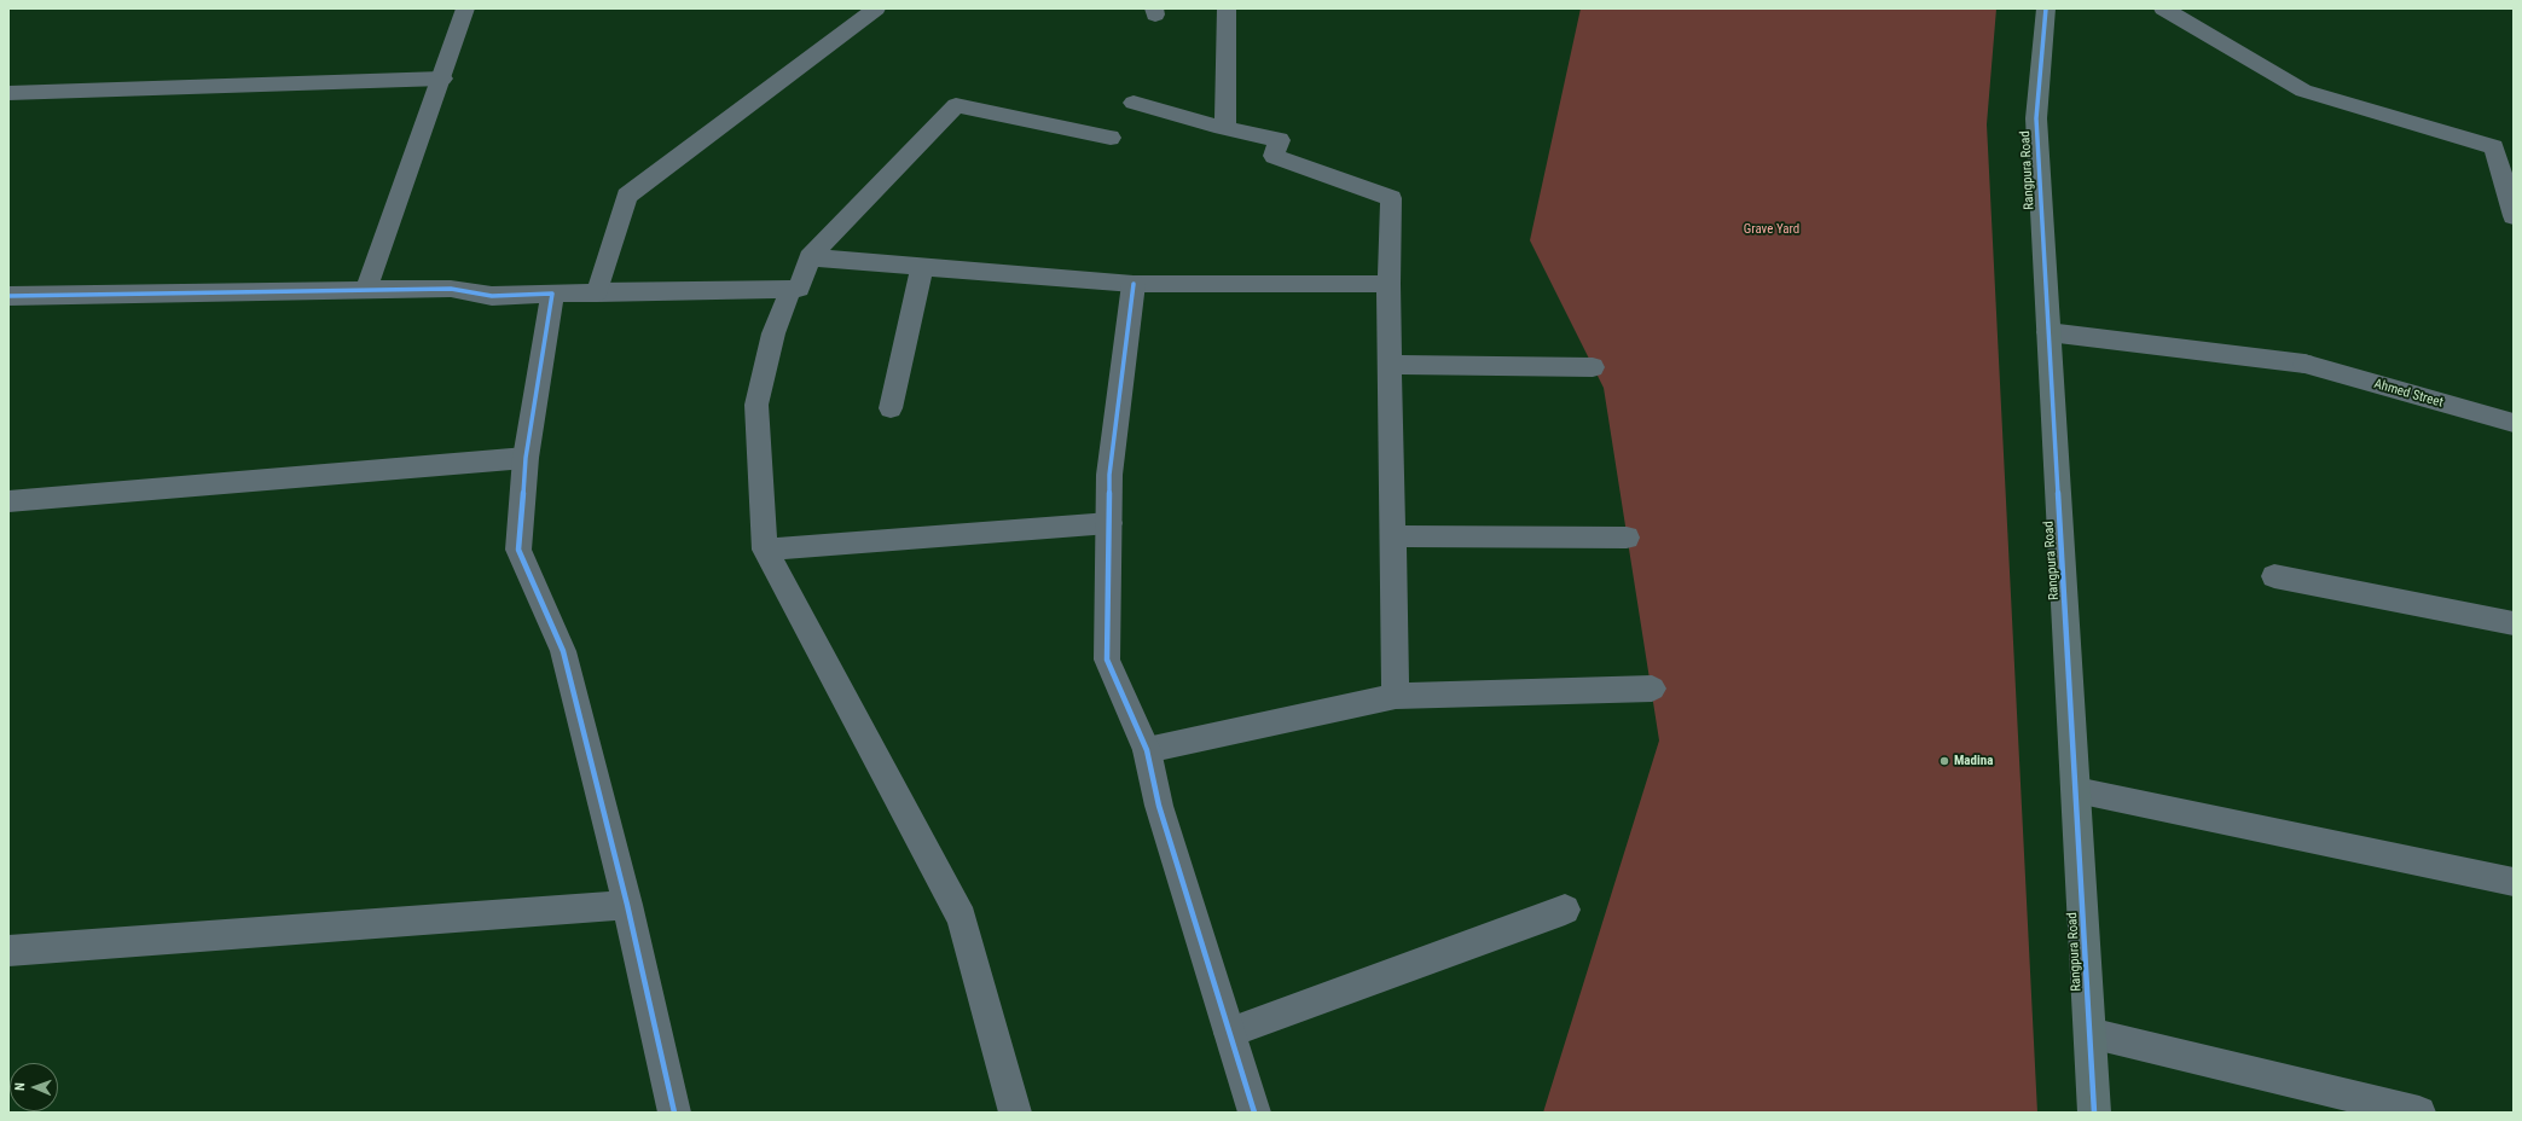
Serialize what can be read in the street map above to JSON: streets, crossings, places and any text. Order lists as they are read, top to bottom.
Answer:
{
  "streets": {
    "street": ["Rangpura Road", "Ahmed Street"]
  },
  "crossings": [
    ["Rangpura Road", "Ahmed Street"]
  ],
  "parks": ["Grave Yard"],
  "places": ["Madina"],
  "north": "left"
}
